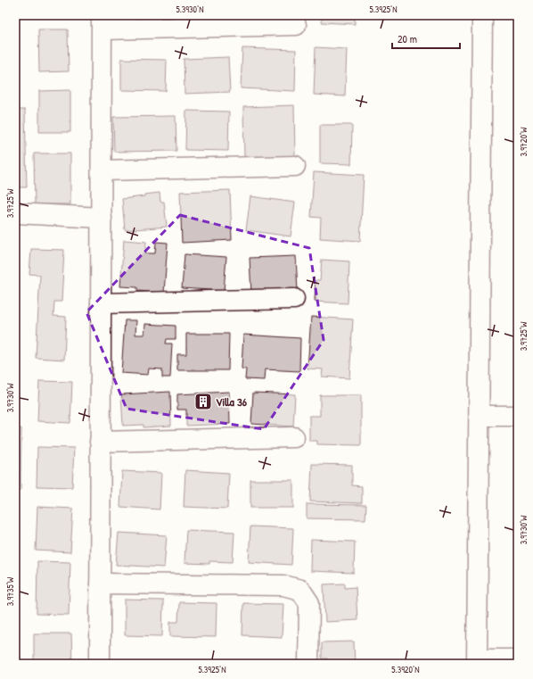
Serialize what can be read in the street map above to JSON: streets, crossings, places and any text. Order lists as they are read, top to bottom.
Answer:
{
  "places": {
    "building": ["Villa 36"]
  },
  "scale_bar": "20 m",
  "coordinates": [
    "5.3930°N",
    "5.3925°N",
    "3.9720°W",
    "3.9725°W",
    "3.9730°W",
    "3.9735°W",
    "5.3920°N"
  ]
}
